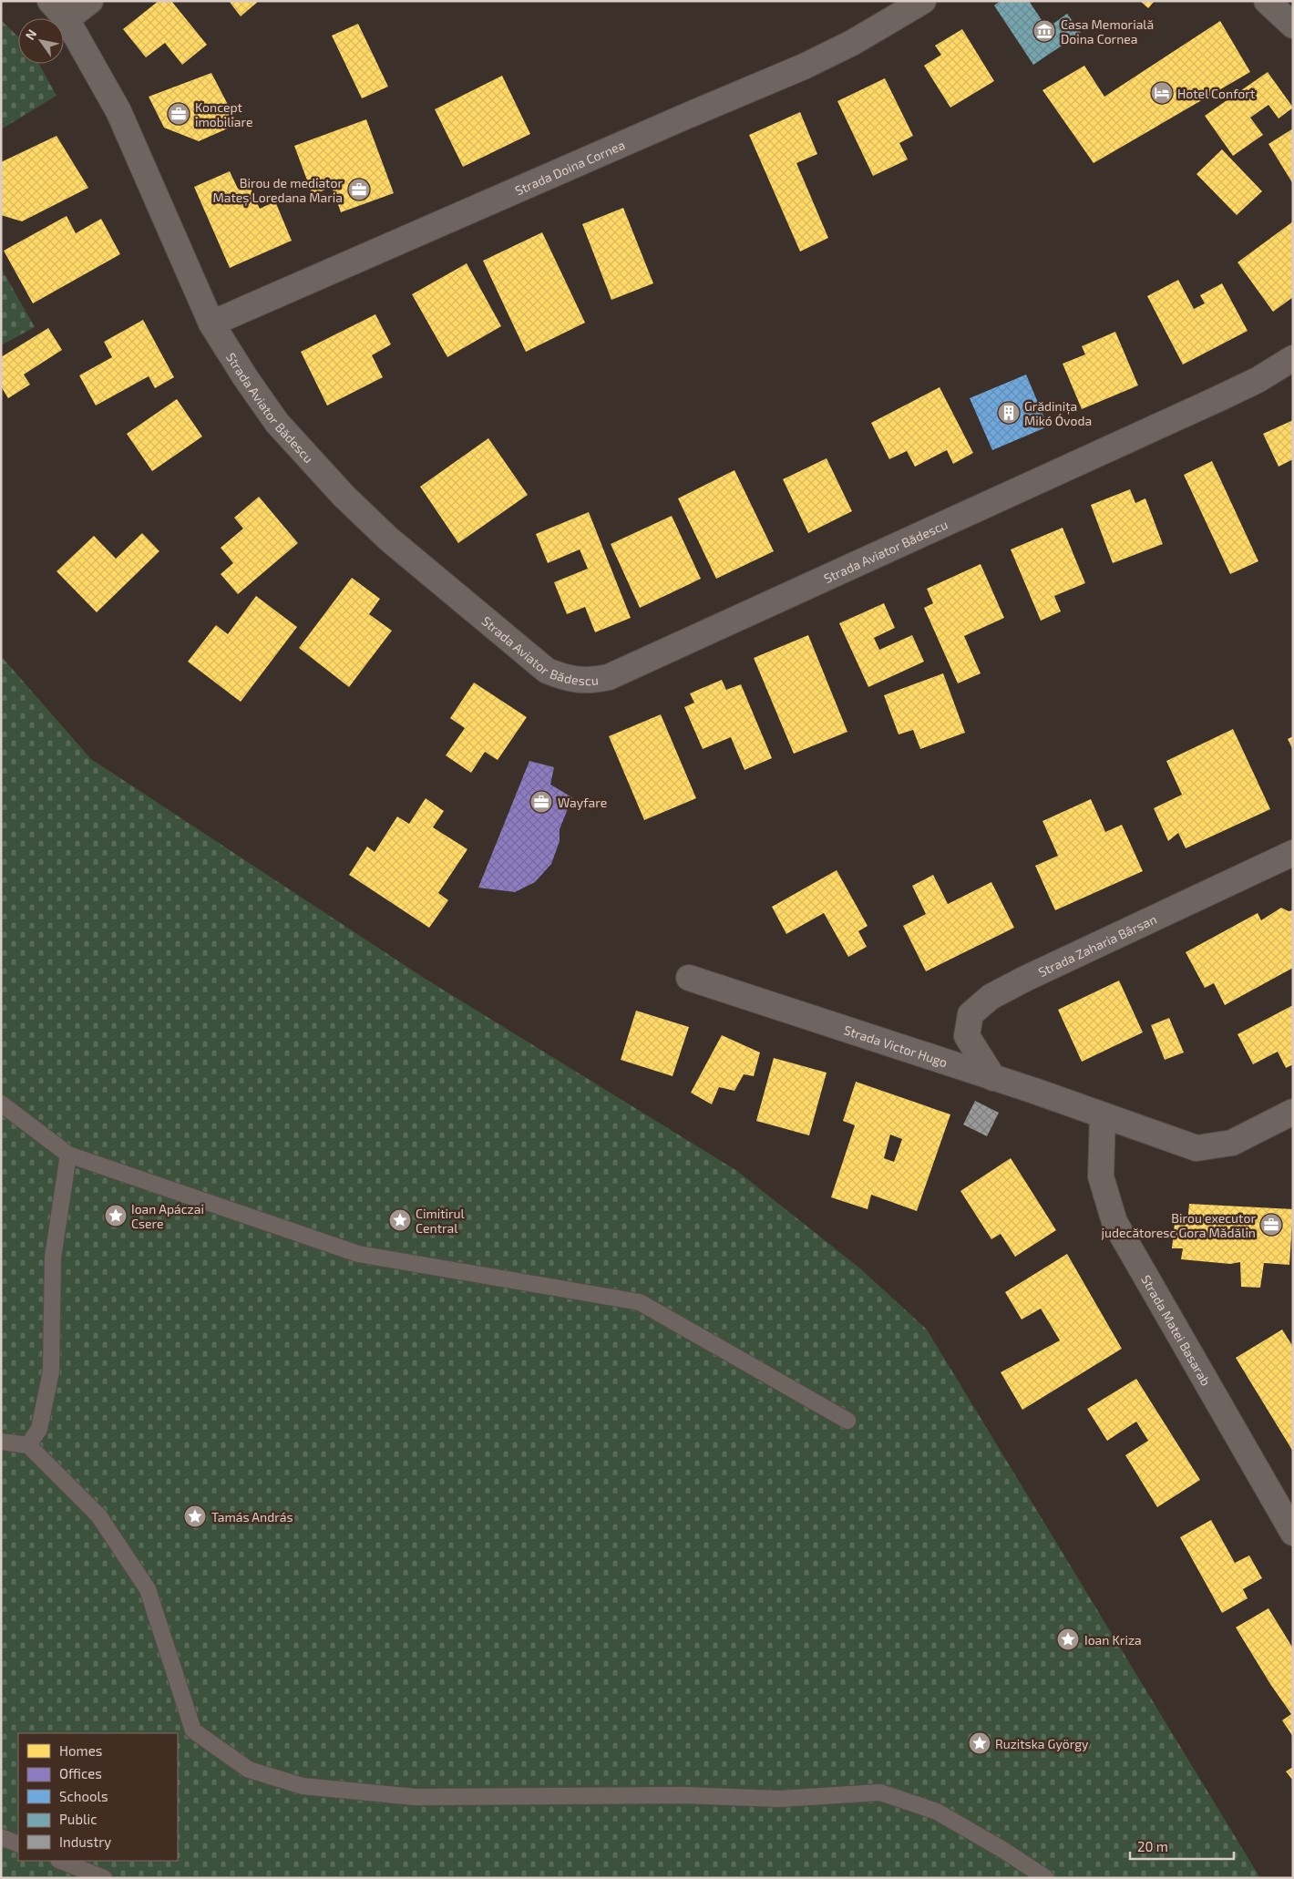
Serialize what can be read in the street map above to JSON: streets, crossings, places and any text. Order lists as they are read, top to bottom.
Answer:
{
  "streets": {
    "street": [
      "Strada Doina Cornea",
      "Strada Aviator Bădescu",
      "Strada Zaharia Bârsan",
      "Strada Victor Hugo",
      "Strada Matei Basarab"
    ]
  },
  "crossings": [
    ["Strada Doina Cornea", "Strada Aviator Bădescu"],
    ["Strada Zaharia Bârsan", "Strada Victor Hugo"],
    ["Strada Victor Hugo", "Strada Matei Basarab"]
  ],
  "places": {
    "museum": ["Casa Memorială Doina Cornea"],
    "hotel": ["Hotel Confort"],
    "office": [
      "Koncept imobiliare",
      "Birou de mediator Mateș Loredana Maria",
      "Wayfare",
      "Birou executor judecătoresc Gora Mădălin"
    ],
    "building": ["Grădinița Mikó Óvoda"],
    "place": [
      "Ioan Apáczai Csere",
      "Cimitirul Central",
      "Tamás András",
      "Ioan Kriza",
      "Ruzitska György"
    ]
  },
  "legend": [
    "Homes",
    "Offices",
    "Schools",
    "Public",
    "Industry"
  ],
  "scale_bar": "20 m",
  "north": "top left"
}
